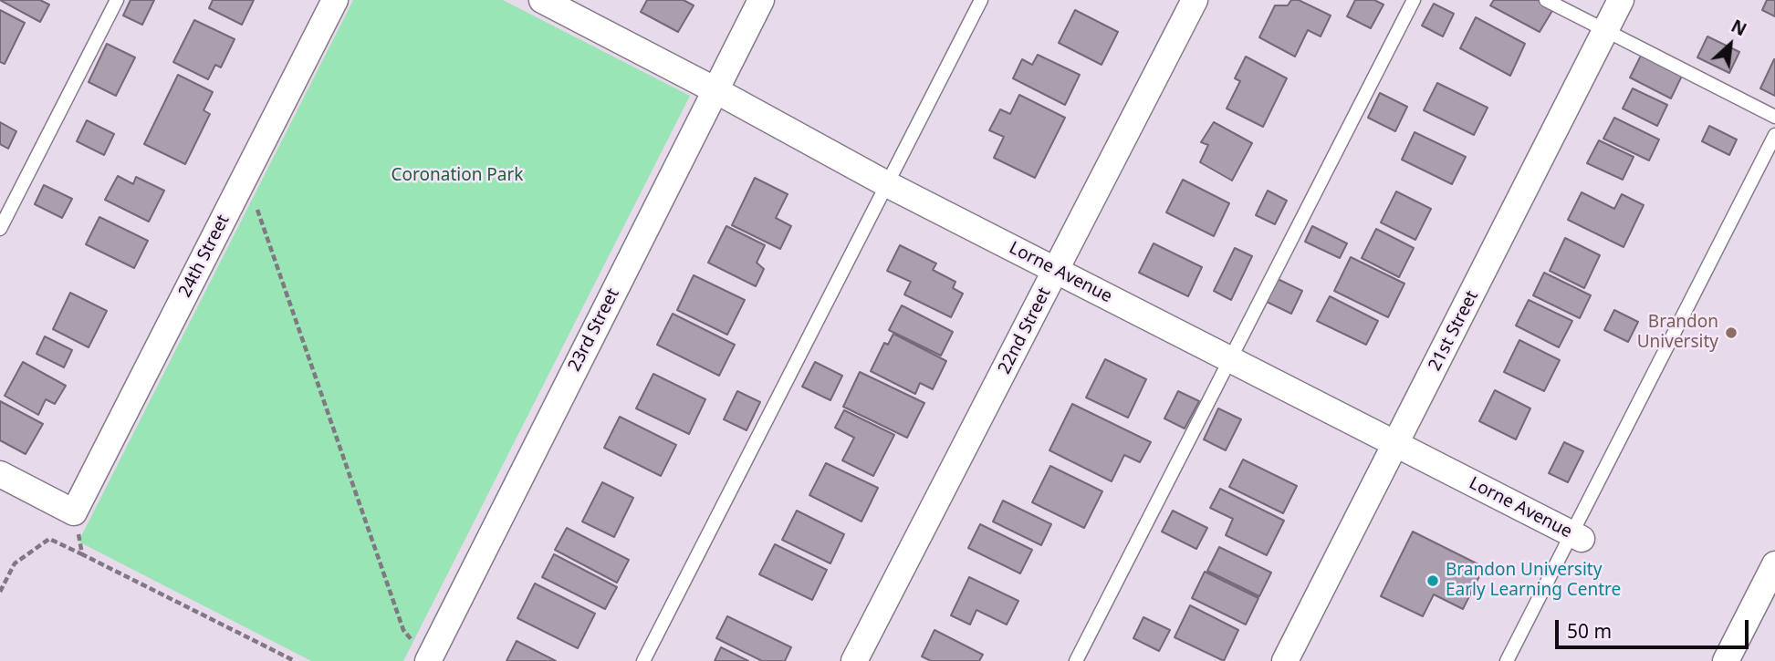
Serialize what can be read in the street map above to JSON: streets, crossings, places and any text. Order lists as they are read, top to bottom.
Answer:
{
  "streets": {
    "street": [
      "24th Street",
      "Lorne Avenue",
      "23rd Street",
      "22nd Street",
      "21st Street"
    ]
  },
  "crossings": [
    ["Lorne Avenue", "23rd Street"],
    ["Lorne Avenue", "22nd Street"],
    ["Lorne Avenue", "21st Street"]
  ],
  "parks": ["Coronation Park"],
  "places": ["Brandon University", "Brandon University Early Learning Centre"],
  "scale_bar": "50 m",
  "north": "top right"
}
